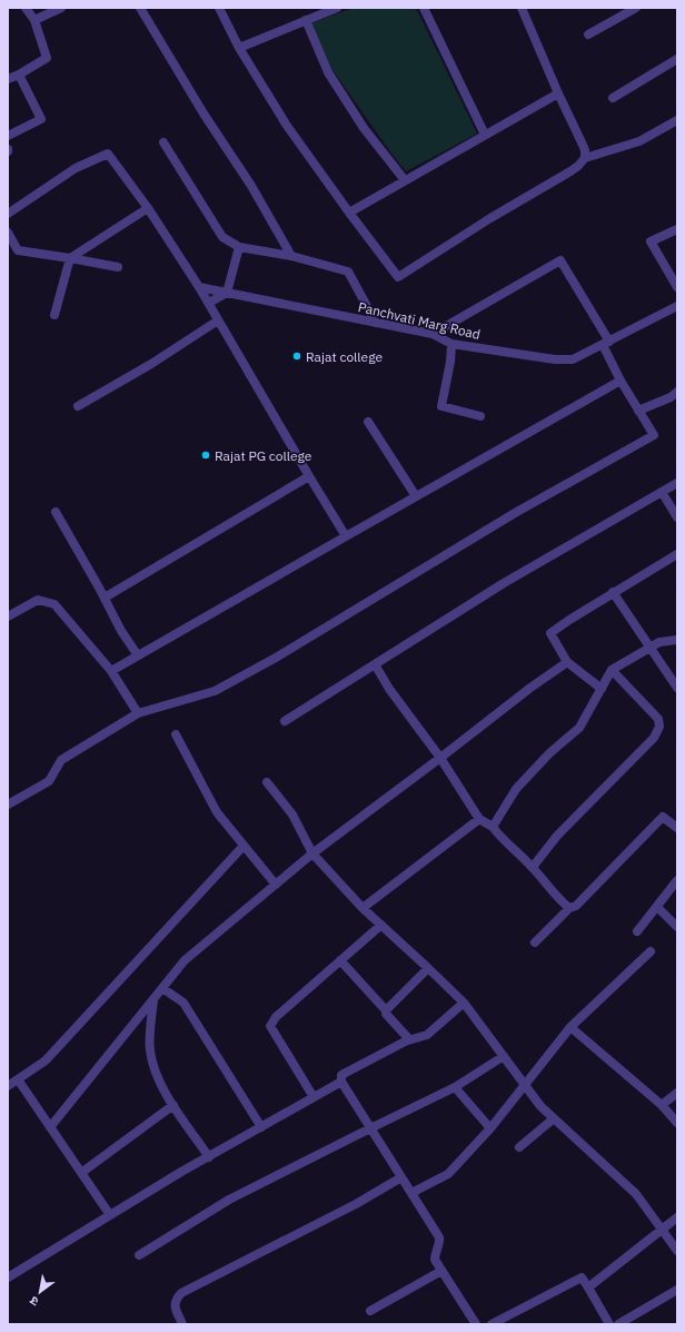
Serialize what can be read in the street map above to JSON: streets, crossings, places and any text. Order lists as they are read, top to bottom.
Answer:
{
  "streets": {
    "street": ["Panchvati Marg Road"]
  },
  "places": ["Rajat college", "Rajat PG college"],
  "north": "bottom left"
}
